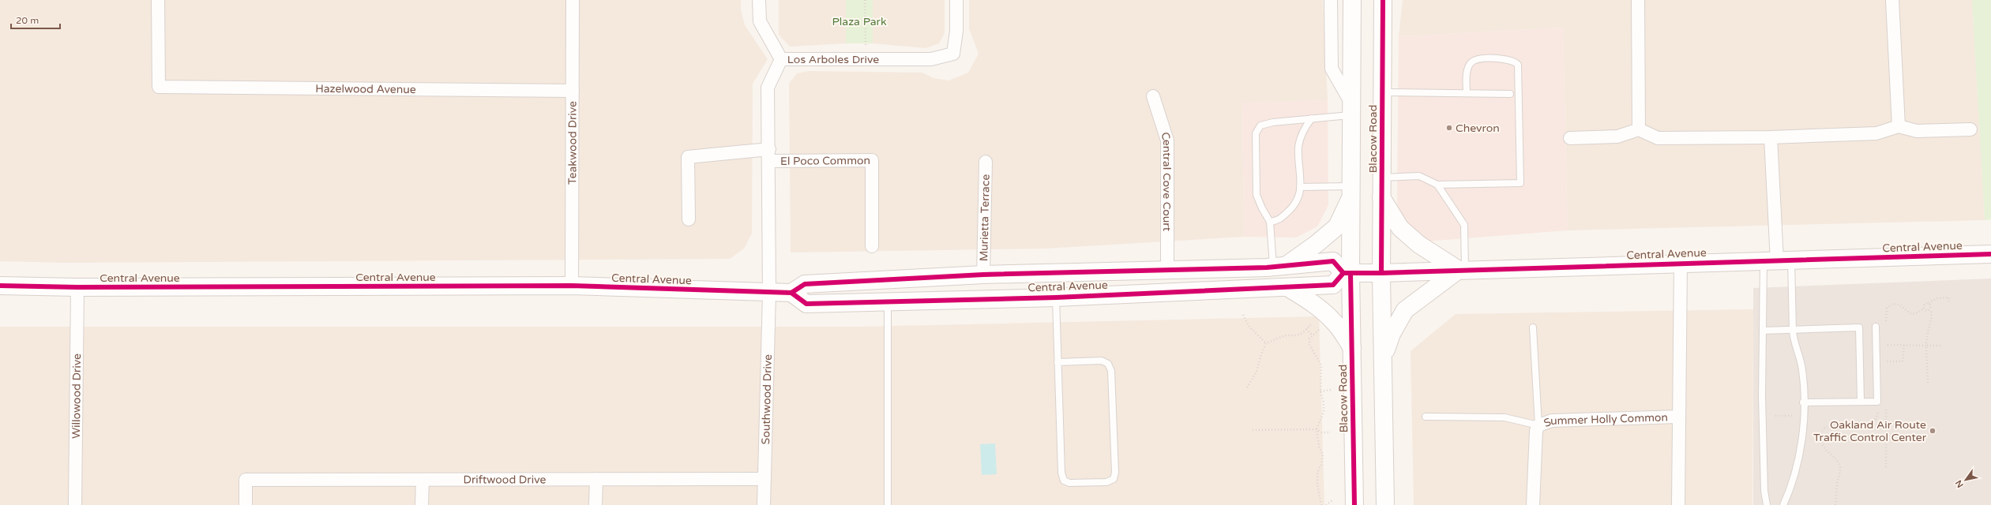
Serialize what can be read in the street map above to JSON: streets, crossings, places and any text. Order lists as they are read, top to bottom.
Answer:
{
  "streets": {
    "main road": ["Blacow Road", "Central Avenue"],
    "street": [
      "Los Arboles Drive",
      "Hazelwood Avenue",
      "Teakwood Drive",
      "El Poco Common",
      "Central Cove Court",
      "Murietta Terrace",
      "Willowood Drive",
      "Southwood Drive",
      "Summer Holly Common",
      "Driftwood Drive"
    ]
  },
  "crossings": [
    ["Los Arboles Drive", "El Poco Common"],
    ["Los Arboles Drive", "Central Avenue"],
    ["Los Arboles Drive", "Southwood Drive"],
    ["Hazelwood Avenue", "Teakwood Drive"],
    ["Blacow Road", "Central Avenue"],
    ["Teakwood Drive", "Central Avenue"],
    ["Central Cove Court", "Central Avenue"],
    ["Murietta Terrace", "Central Avenue"],
    ["Central Avenue", "Willowood Drive"],
    ["Central Avenue", "Southwood Drive"],
    ["Central Avenue", "Summer Holly Common"],
    ["Southwood Drive", "Driftwood Drive"]
  ],
  "parks": ["Plaza Park"],
  "places": ["Chevron", "Oakland Air Route Traffic Control Center"],
  "scale_bar": "20 m",
  "north": "bottom left"
}
